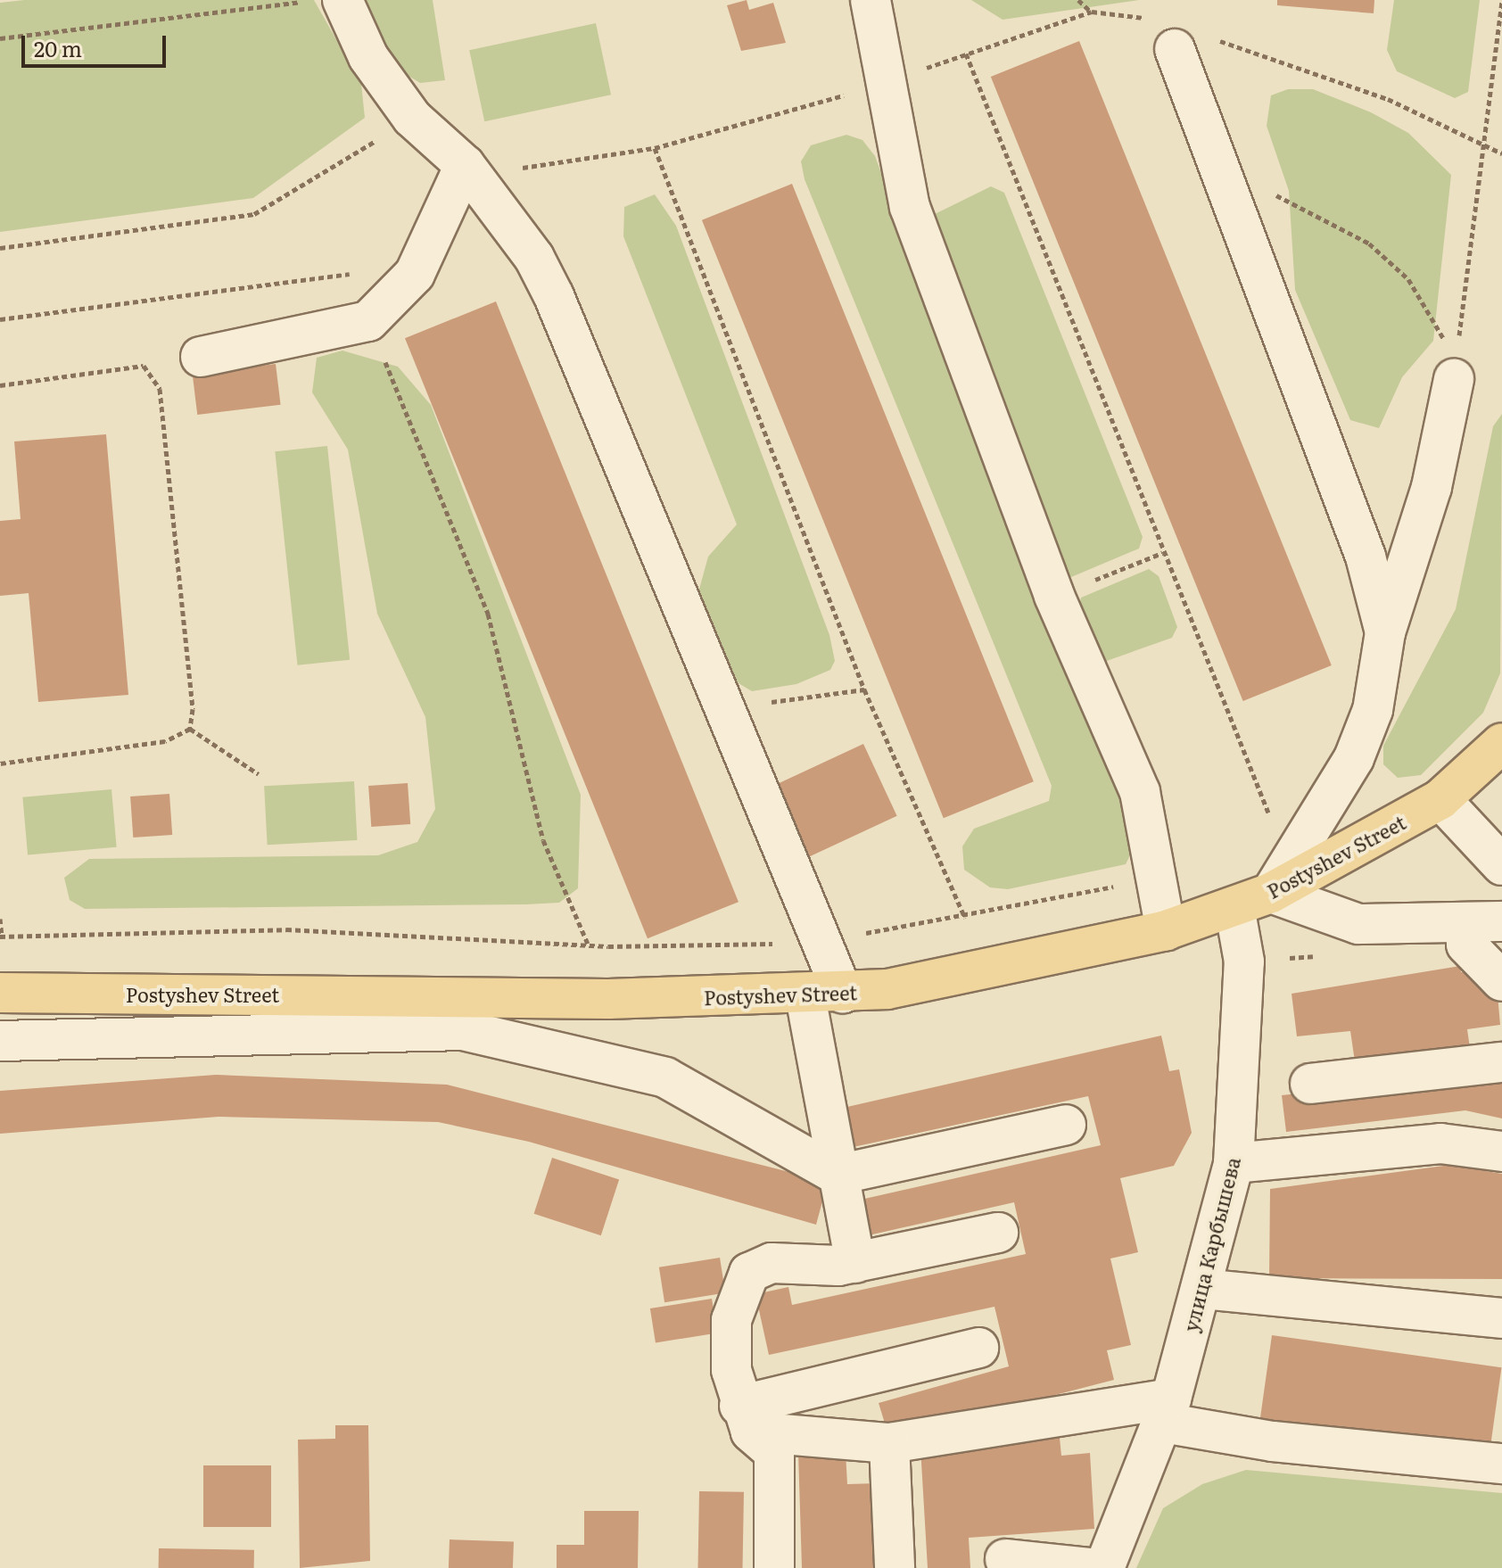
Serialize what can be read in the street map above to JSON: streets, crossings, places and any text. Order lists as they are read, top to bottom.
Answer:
{
  "streets": {
    "main road": ["Postyshev Street"],
    "street": ["улица Карбышева"]
  },
  "crossings": [
    ["Postyshev Street", "улица Карбышева"]
  ],
  "scale_bar": "20 m"
}
